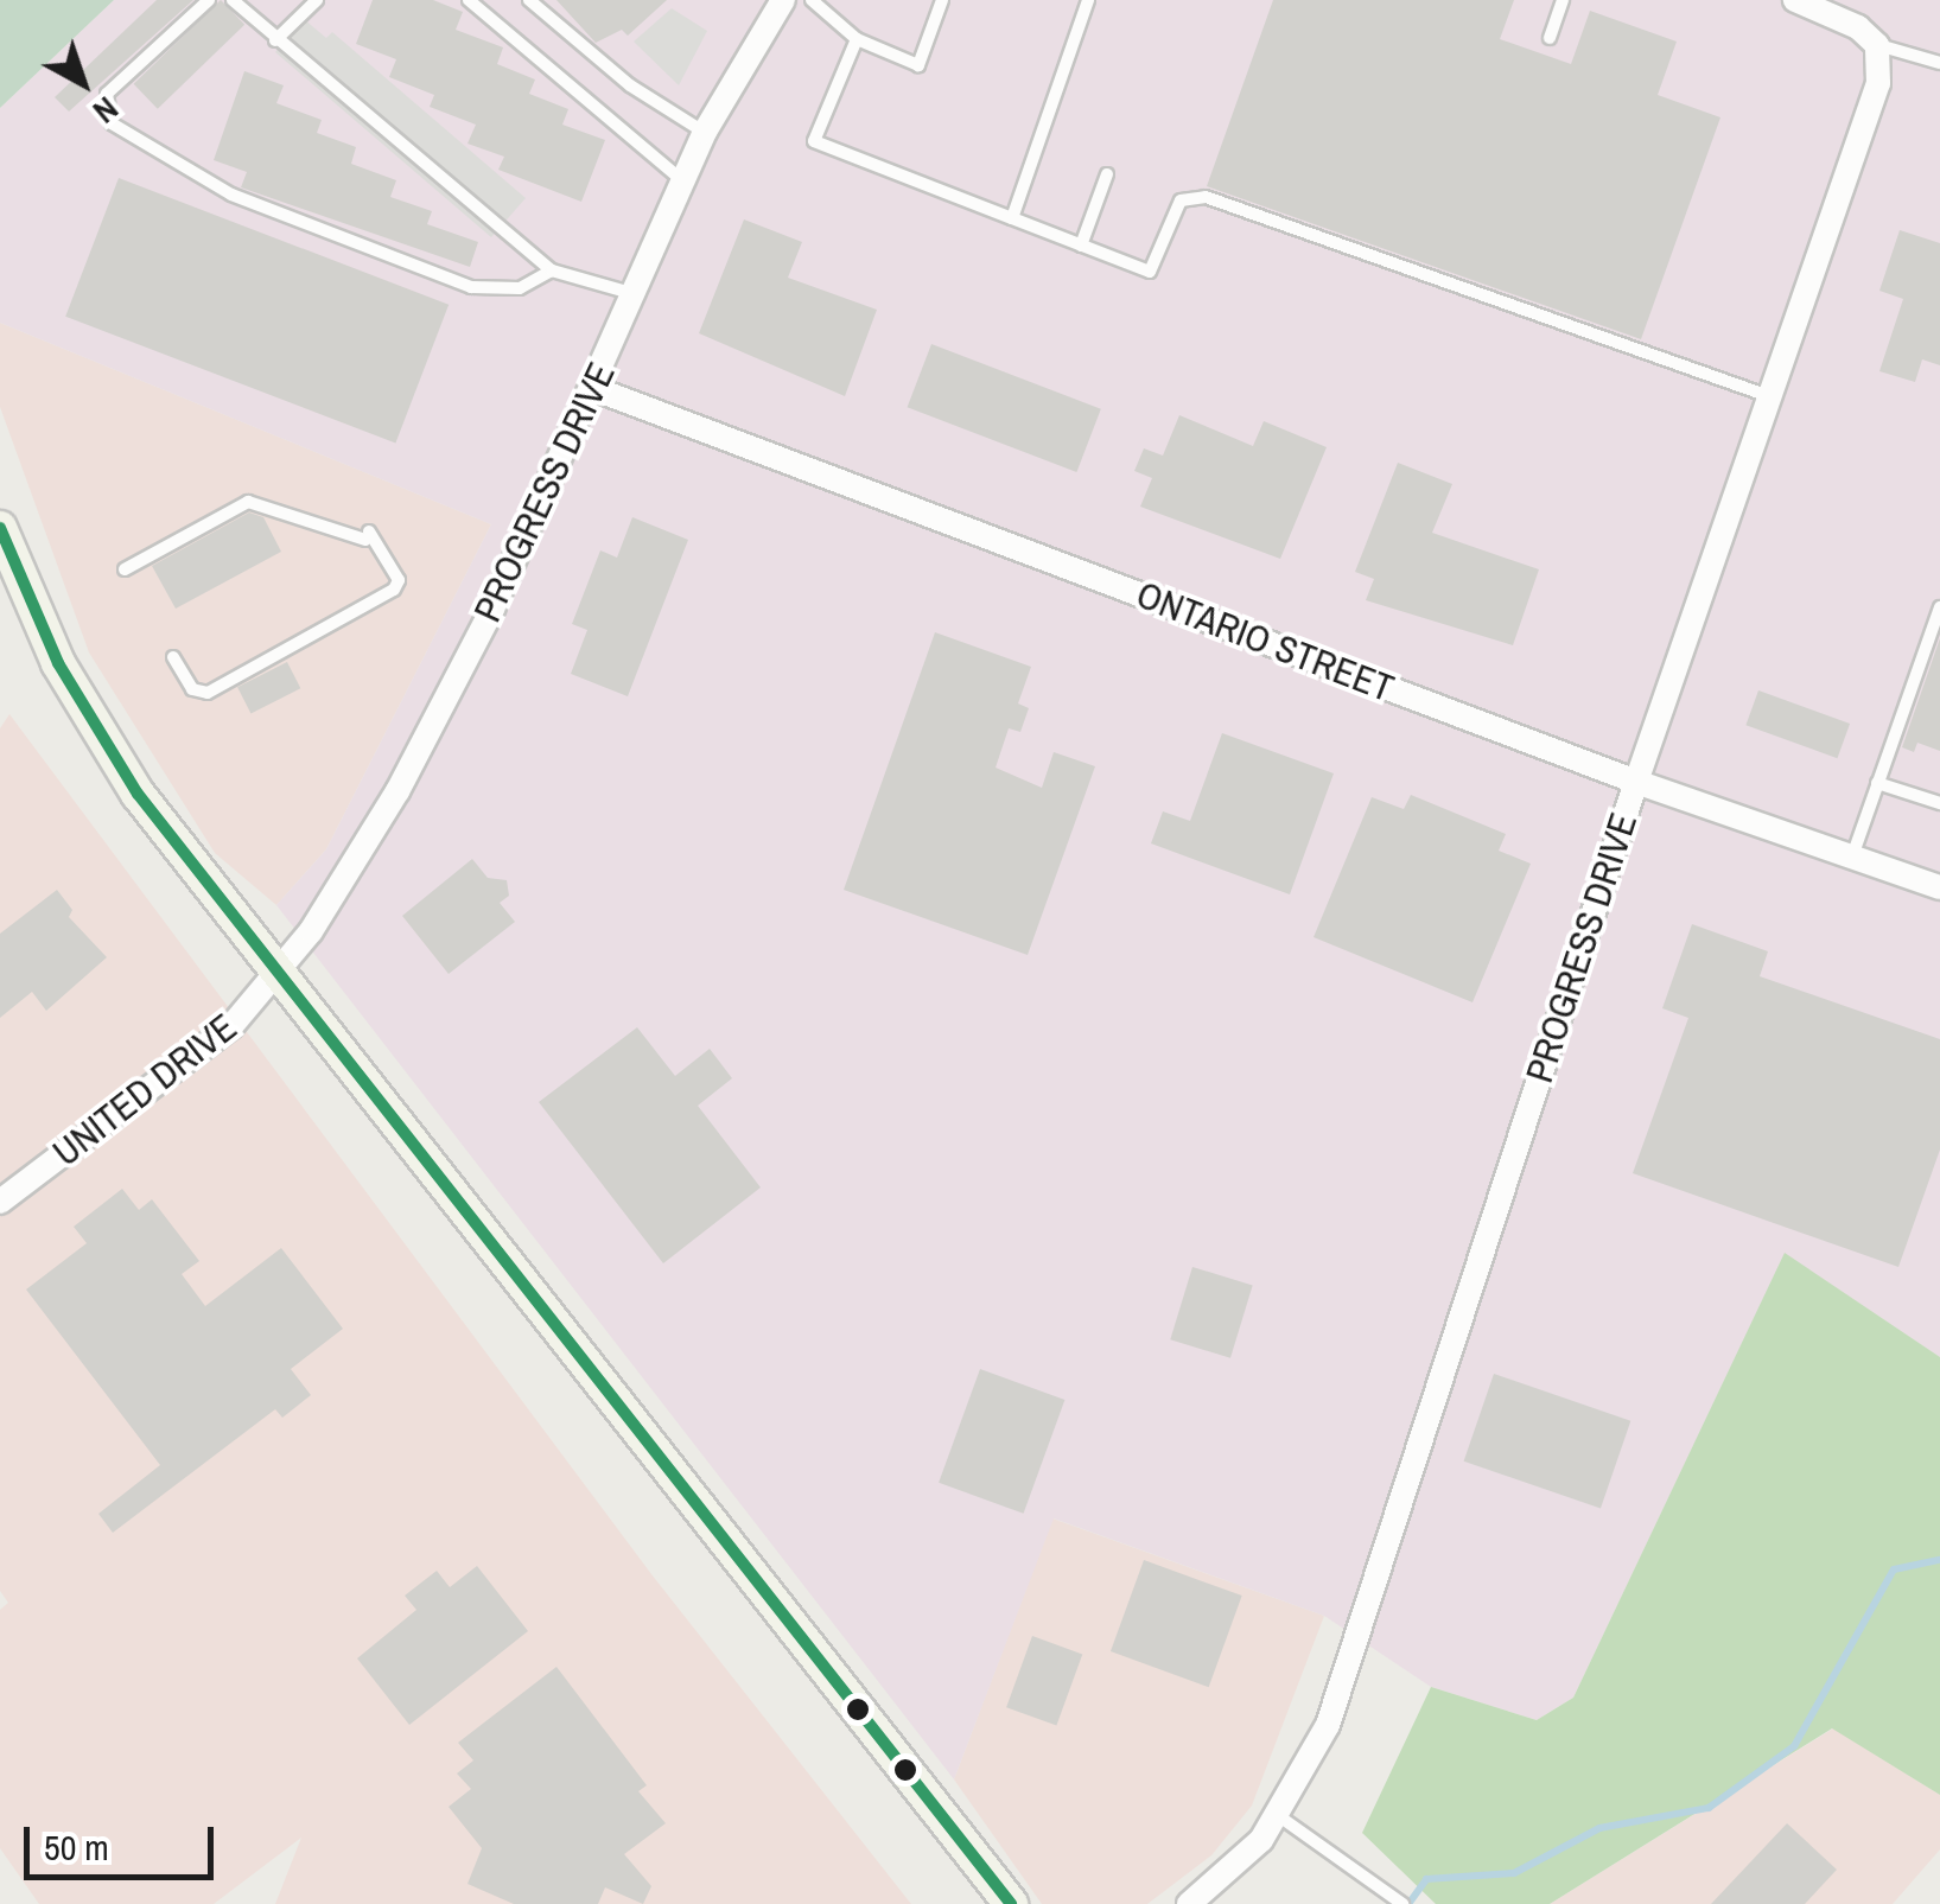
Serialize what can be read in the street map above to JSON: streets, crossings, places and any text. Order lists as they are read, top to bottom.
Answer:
{
  "streets": {
    "street": ["PROGRESS DRIVE", "ONTARIO STREET", "UNITED DRIVE"]
  },
  "crossings": [
    ["PROGRESS DRIVE", "ONTARIO STREET"],
    ["PROGRESS DRIVE", "UNITED DRIVE"]
  ],
  "scale_bar": "50 m",
  "north": "bottom right"
}
